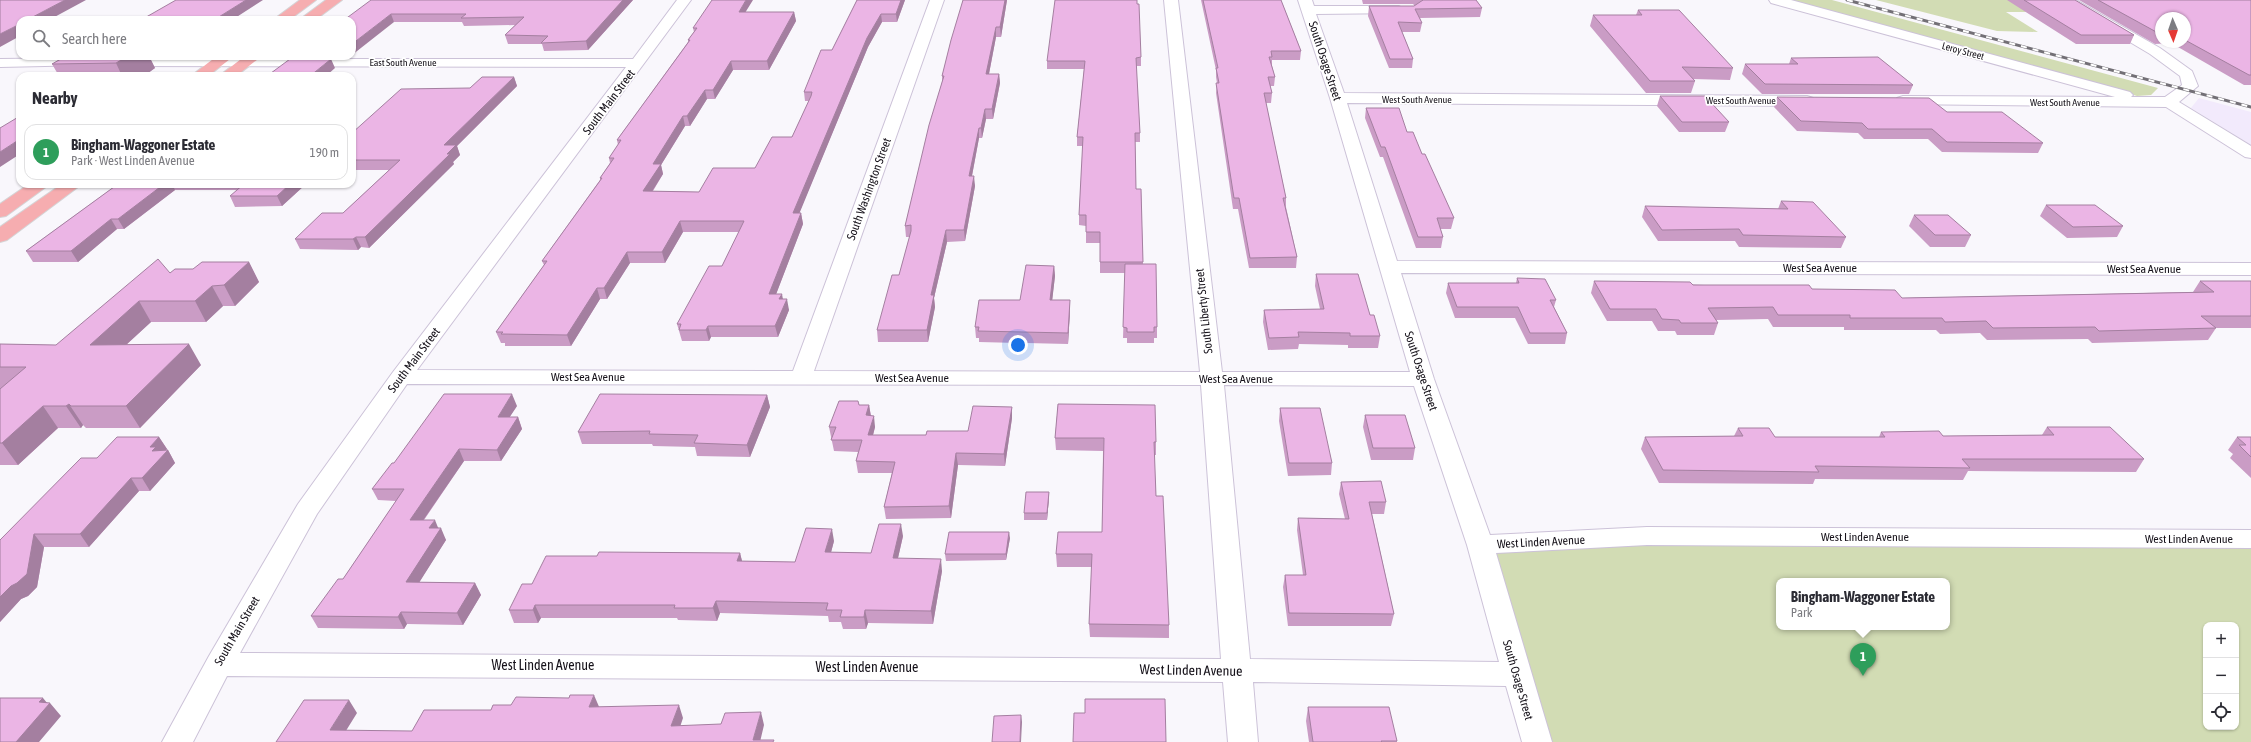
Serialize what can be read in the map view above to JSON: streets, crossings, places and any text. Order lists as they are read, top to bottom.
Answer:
{
  "streets": {
    "street": [
      "Leroy Street",
      "South Osage Street",
      "East South Avenue",
      "West South Avenue",
      "South Main Street",
      "South Washington Street",
      "West Sea Avenue",
      "South Liberty Street",
      "West Linden Avenue"
    ]
  },
  "crossings": [
    ["Leroy Street", "West South Avenue"],
    ["South Osage Street", "West South Avenue"],
    ["South Osage Street", "West Sea Avenue"],
    ["South Osage Street", "West Linden Avenue"],
    ["East South Avenue", "South Main Street"],
    ["South Main Street", "West Sea Avenue"],
    ["South Main Street", "West Linden Avenue"],
    ["South Washington Street", "West Sea Avenue"],
    ["West Sea Avenue", "South Liberty Street"],
    ["South Liberty Street", "West Linden Avenue"]
  ],
  "north": "bottom",
  "page": {
    "search": "Search here",
    "heading": "Nearby",
    "list": [
      {
        "mark": "1",
        "name": "Bingham-Waggoner Estate",
        "note": "Park · West Linden Avenue",
        "value": "190 m"
      }
    ],
    "popup": ["Bingham-Waggoner Estate", "Park"],
    "map_buttons": ["+", "−"],
    "pins": "1"
  }
}
